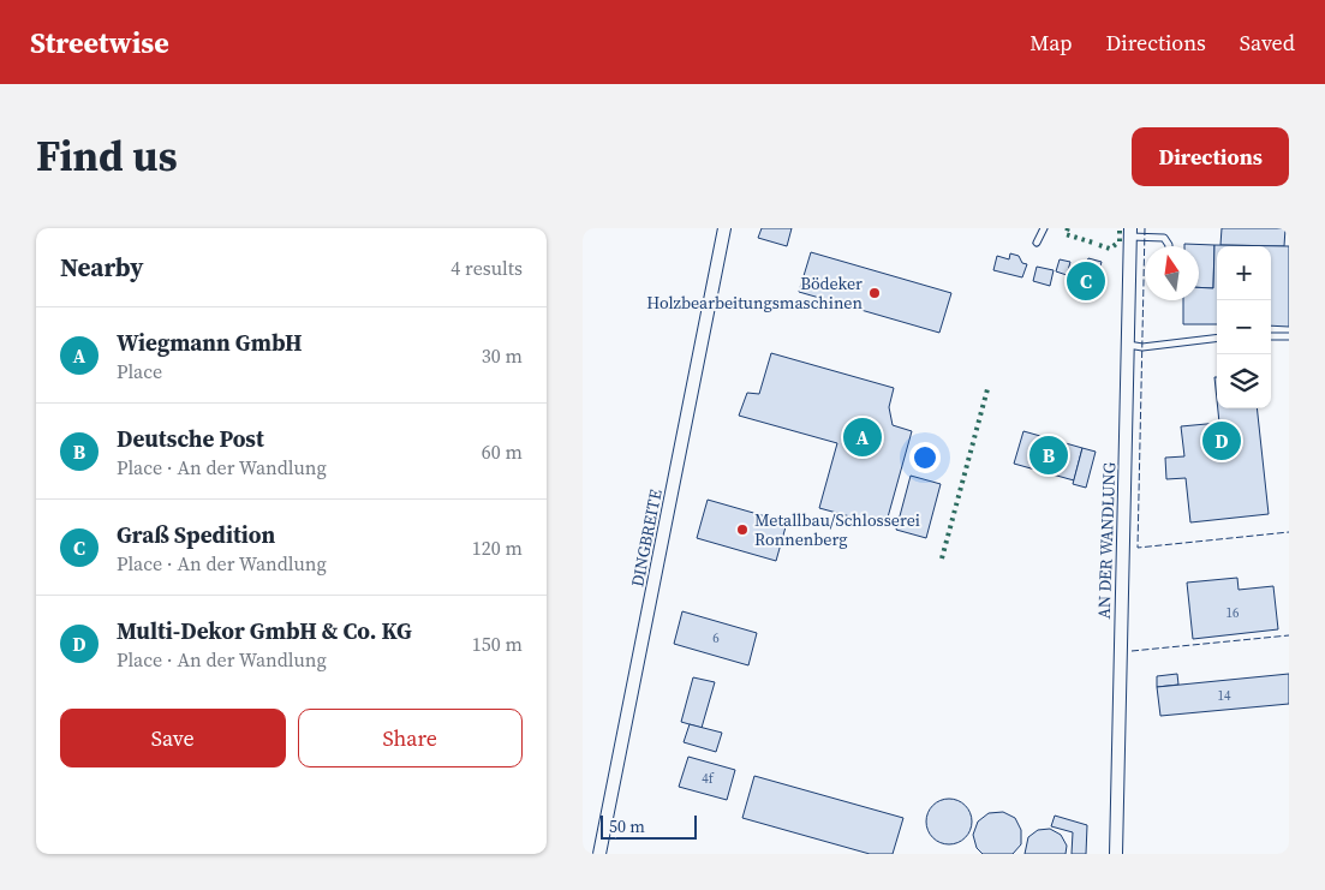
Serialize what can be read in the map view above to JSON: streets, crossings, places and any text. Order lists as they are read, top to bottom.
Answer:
{
  "streets": {
    "street": ["DINGBREITE", "AN DER WANDLUNG"]
  },
  "places": ["Bödeker Holzbearbeitungsmaschinen", "Metallbau/Schlosserei Ronnenberg"],
  "house_numbers": [
    "16",
    "6",
    "14",
    "4f"
  ],
  "scale_bar": "50 m",
  "north": "top",
  "page": {
    "header": "Streetwise",
    "nav": ["Map", "Directions", "Saved"],
    "title": "Find us",
    "buttons": [
      "Directions",
      ["Save", "Share"]
    ],
    "heading": ["Nearby", "4 results"],
    "map_buttons": ["+", "−"],
    "pins": [
      "C",
      "A",
      "D",
      "B"
    ],
    "list": [
      {
        "mark": "A",
        "name": "Wiegmann GmbH",
        "note": "Place",
        "value": "30 m"
      },
      {
        "mark": "B",
        "name": "Deutsche Post",
        "note": "Place · An der Wandlung",
        "value": "60 m"
      },
      {
        "mark": "C",
        "name": "Graß Spedition",
        "note": "Place · An der Wandlung",
        "value": "120 m"
      },
      {
        "mark": "D",
        "name": "Multi-Dekor GmbH & Co. KG",
        "note": "Place · An der Wandlung",
        "value": "150 m"
      }
    ],
    "scale": "50 m"
  }
}
